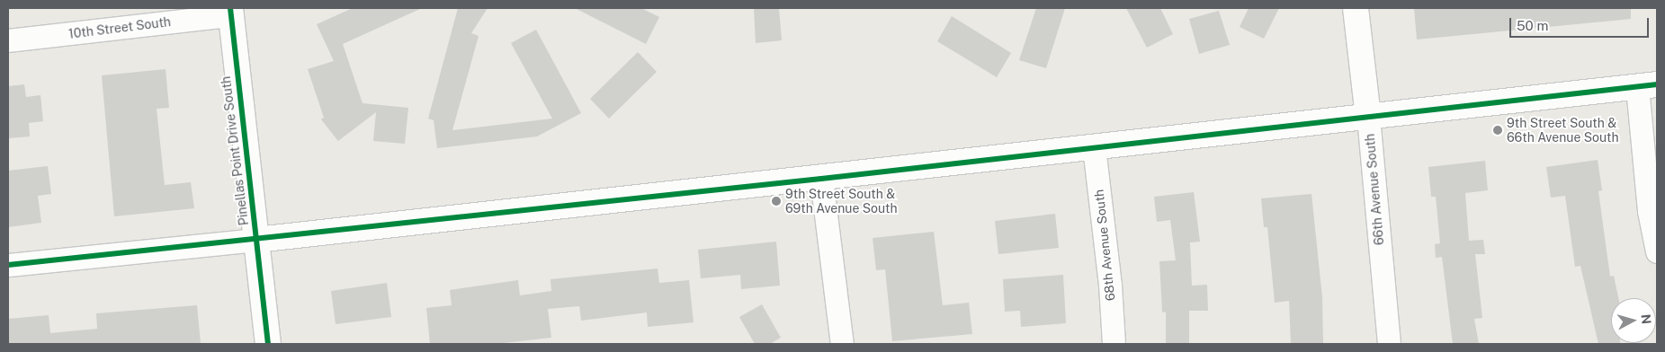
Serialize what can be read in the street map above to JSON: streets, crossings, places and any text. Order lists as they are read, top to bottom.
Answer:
{
  "streets": {
    "street": [
      "10th Street South",
      "Pinellas Point Drive South",
      "66th Avenue South",
      "68th Avenue South"
    ]
  },
  "crossings": [
    ["10th Street South", "Pinellas Point Drive South"]
  ],
  "places": ["9th Street South & 66th Avenue South", "9th Street South & 69th Avenue South"],
  "scale_bar": "50 m",
  "north": "right"
}
